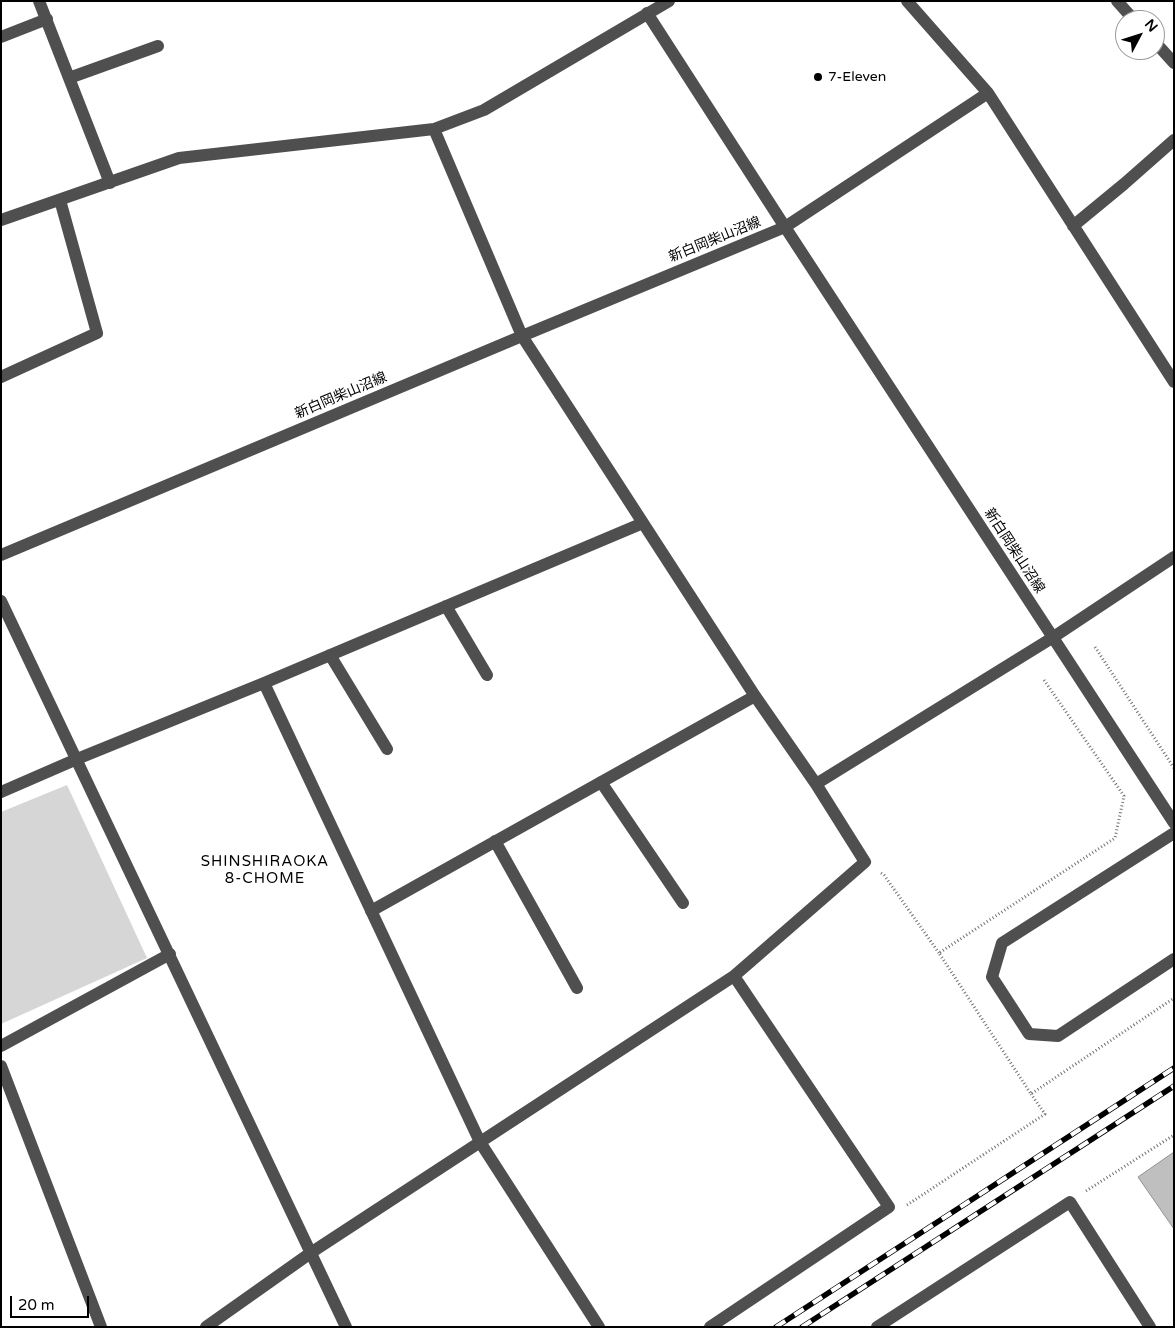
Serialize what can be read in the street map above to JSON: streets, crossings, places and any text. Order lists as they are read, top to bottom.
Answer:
{
  "streets": {
    "street": ["新白岡柴山沼線"]
  },
  "districts": ["SHINSHIRAOKA 8-CHOME"],
  "places": ["7-Eleven"],
  "scale_bar": "20 m",
  "north": "top right"
}
